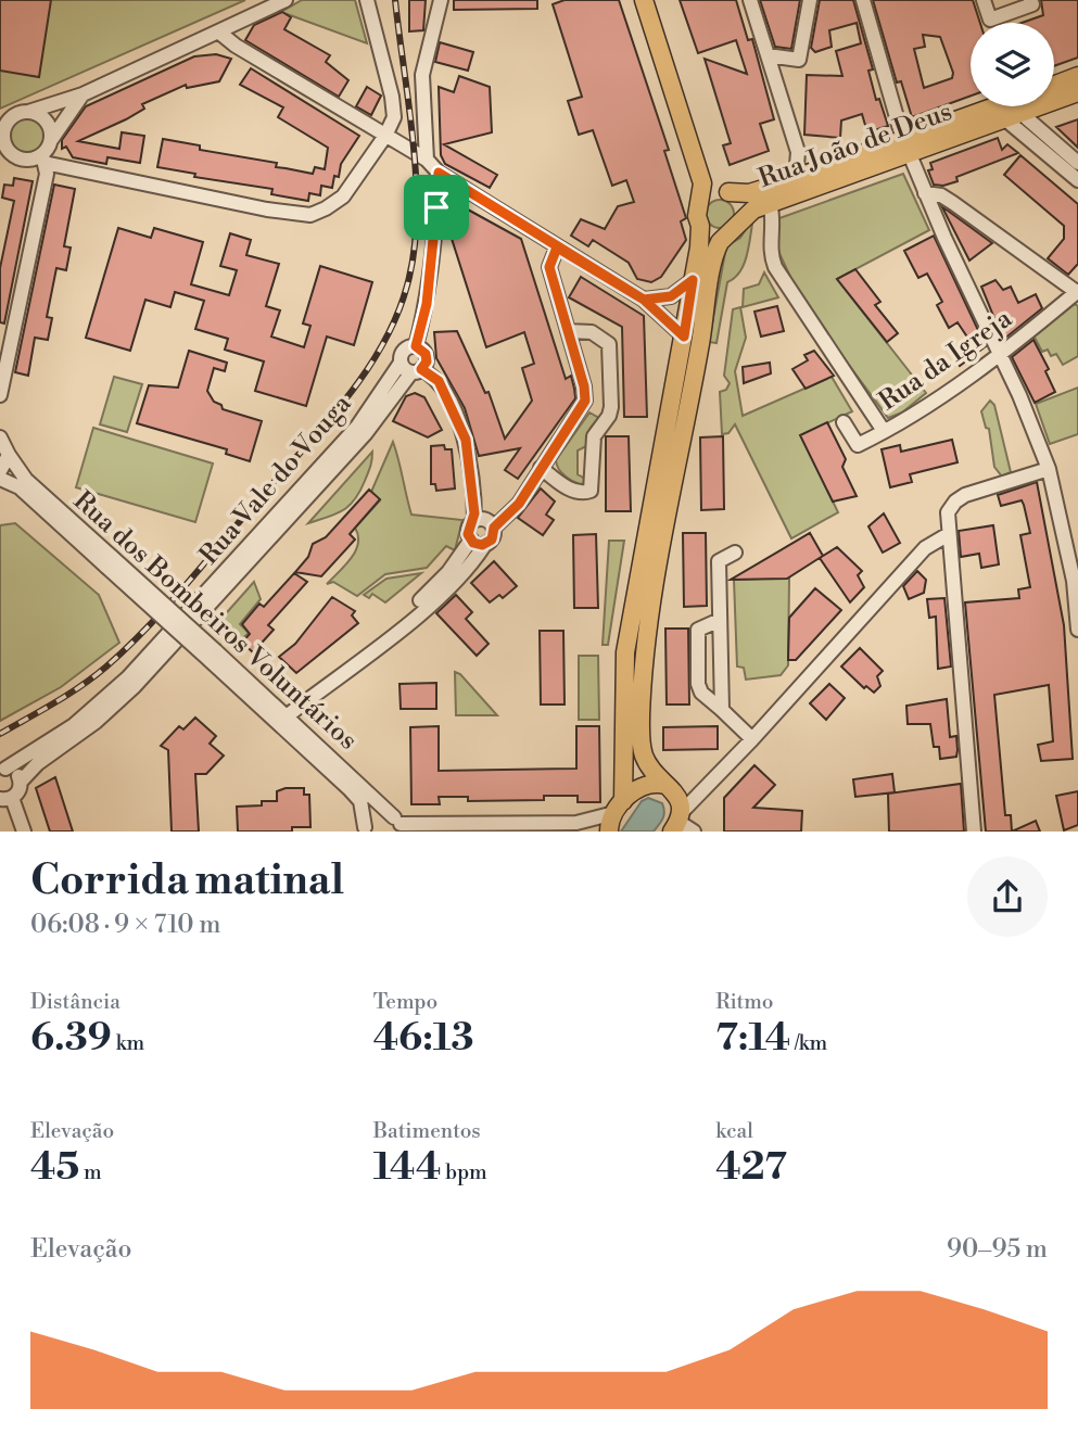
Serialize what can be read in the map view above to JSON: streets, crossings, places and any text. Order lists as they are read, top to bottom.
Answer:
{
  "streets": {
    "main road": ["Rua João de Deus"],
    "street": ["Rua da Igreja", "Rua Vale do Vouga", "Rua dos Bombeiros Voluntários"]
  },
  "page": {
    "heading": ["Corrida matinal", "06:08 · 9 × 710 m"],
    "stats": [
      ["Distância", "6.39 km"],
      ["Tempo", "46:13"],
      ["Ritmo", "7:14 /km"],
      ["Elevação", "45 m"],
      ["Batimentos", "144 bpm"],
      ["kcal", "427"]
    ],
    "chart": ["Elevação", "90–95 m"]
  }
}
